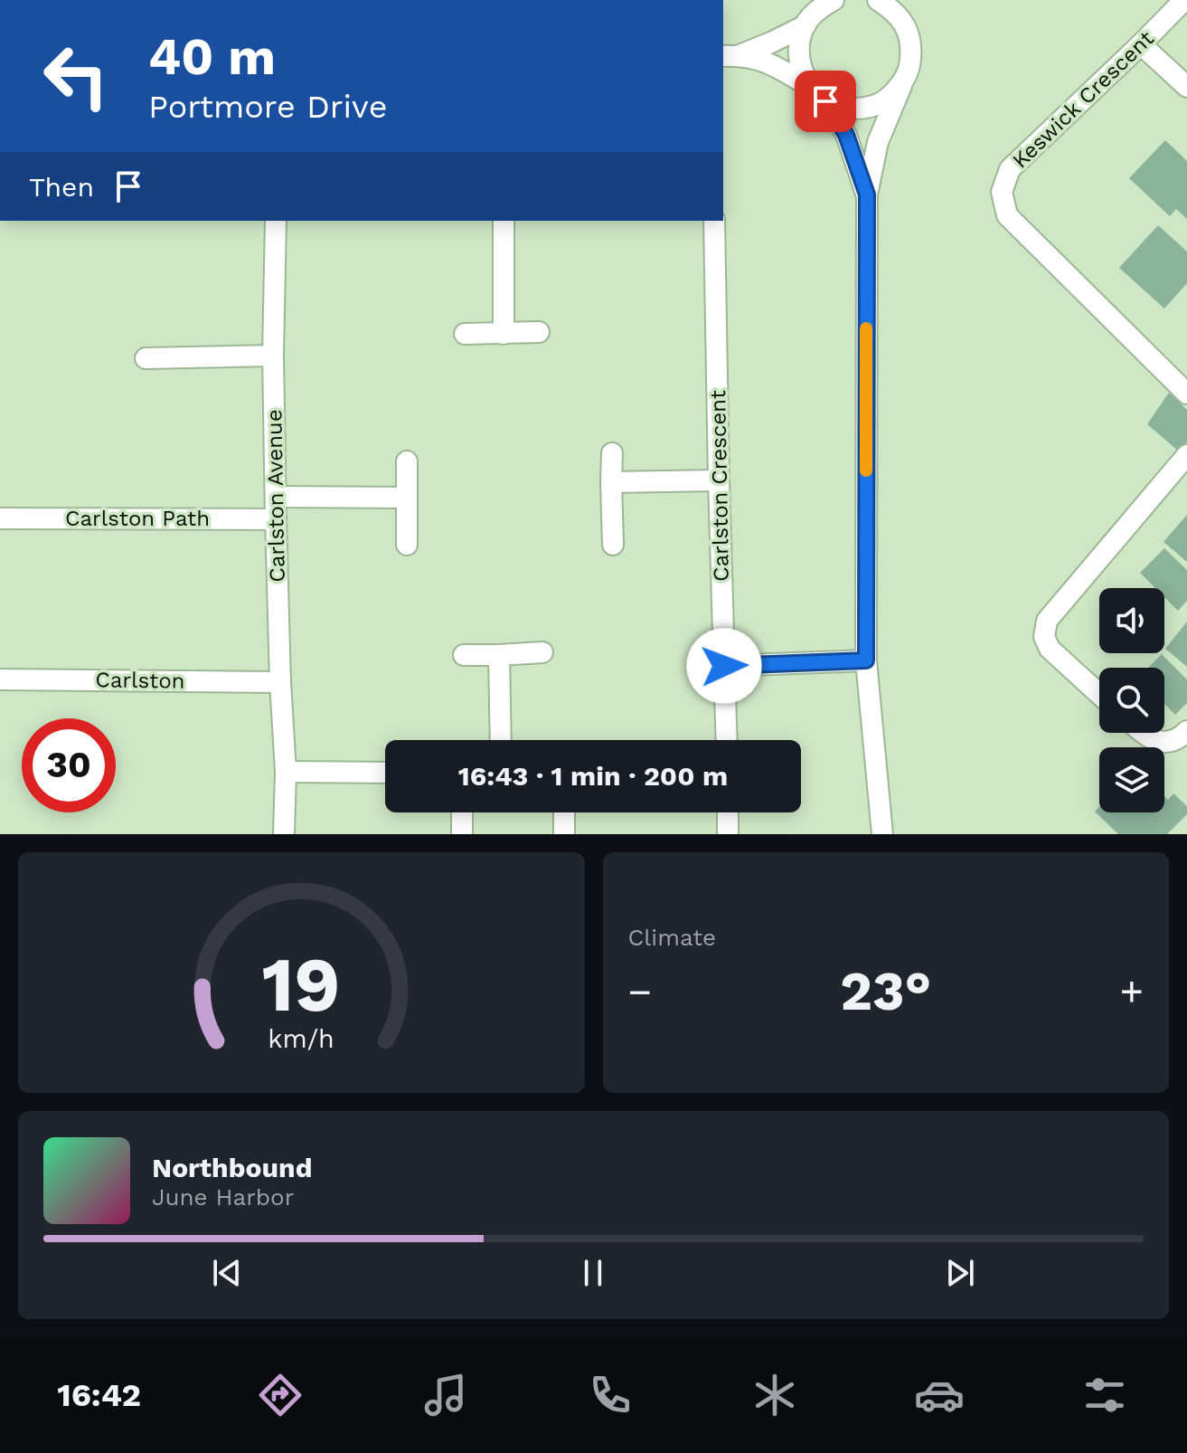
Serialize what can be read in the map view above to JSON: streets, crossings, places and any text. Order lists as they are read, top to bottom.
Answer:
{
  "streets": {
    "street": [
      "Keswick Crescent",
      "Carlston Crescent",
      "Carlston Avenue",
      "Carlston Path",
      "Carlston"
    ]
  },
  "crossings": [
    ["Carlston Avenue", "Carlston Path"],
    ["Carlston Avenue", "Carlston"]
  ],
  "page": {
    "turn": ["40 m", "Portmore Drive"],
    "then": "Then",
    "limit": "30",
    "trip": "16:43 · 1 min · 200 m",
    "tile": "Climate",
    "heat": ["−", "23°", "+"],
    "song": ["Northbound", "June Harbor"],
    "tabs": "16:42",
    "gauge": ["19", "km/h"]
  }
}
